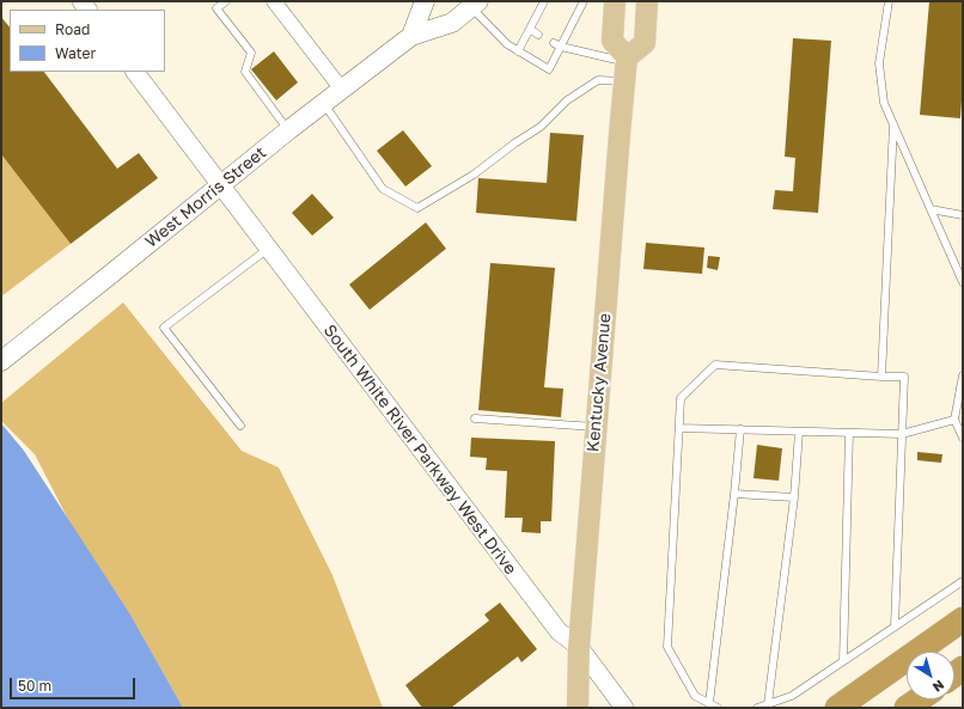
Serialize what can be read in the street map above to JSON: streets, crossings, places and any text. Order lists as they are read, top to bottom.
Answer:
{
  "streets": {
    "main road": ["West Morris Street", "Kentucky Avenue"],
    "street": ["South White River Parkway West Drive"]
  },
  "crossings": [
    ["West Morris Street", "South White River Parkway West Drive"],
    ["Kentucky Avenue", "South White River Parkway West Drive"]
  ],
  "legend": ["Road", "Water"],
  "scale_bar": "50 m",
  "north": "bottom right"
}
